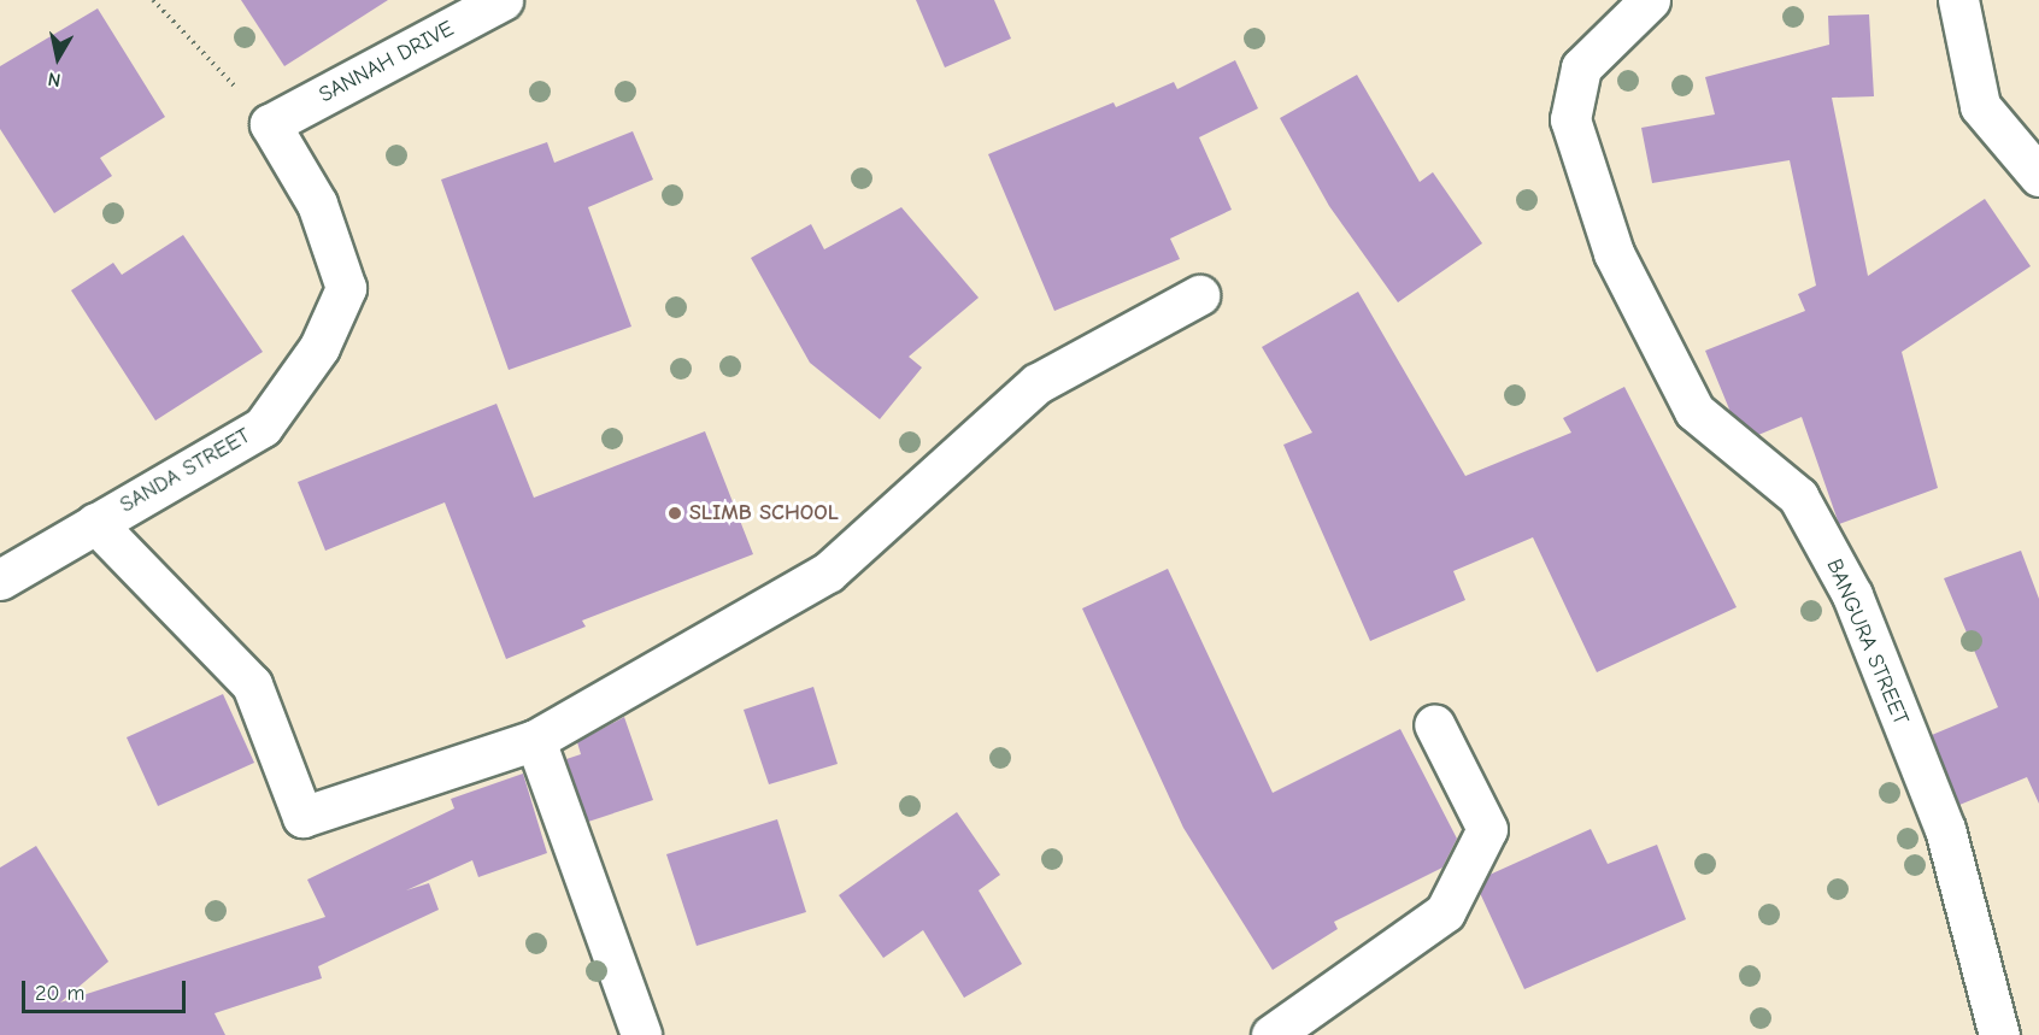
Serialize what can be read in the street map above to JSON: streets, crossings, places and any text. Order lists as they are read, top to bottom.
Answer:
{
  "streets": {
    "street": ["SANNAH DRIVE", "SANDA STREET", "BANGURA STREET"]
  },
  "crossings": [
    ["SANNAH DRIVE", "SANDA STREET"]
  ],
  "places": ["SLIMB SCHOOL"],
  "scale_bar": "20 m",
  "north": "bottom"
}
